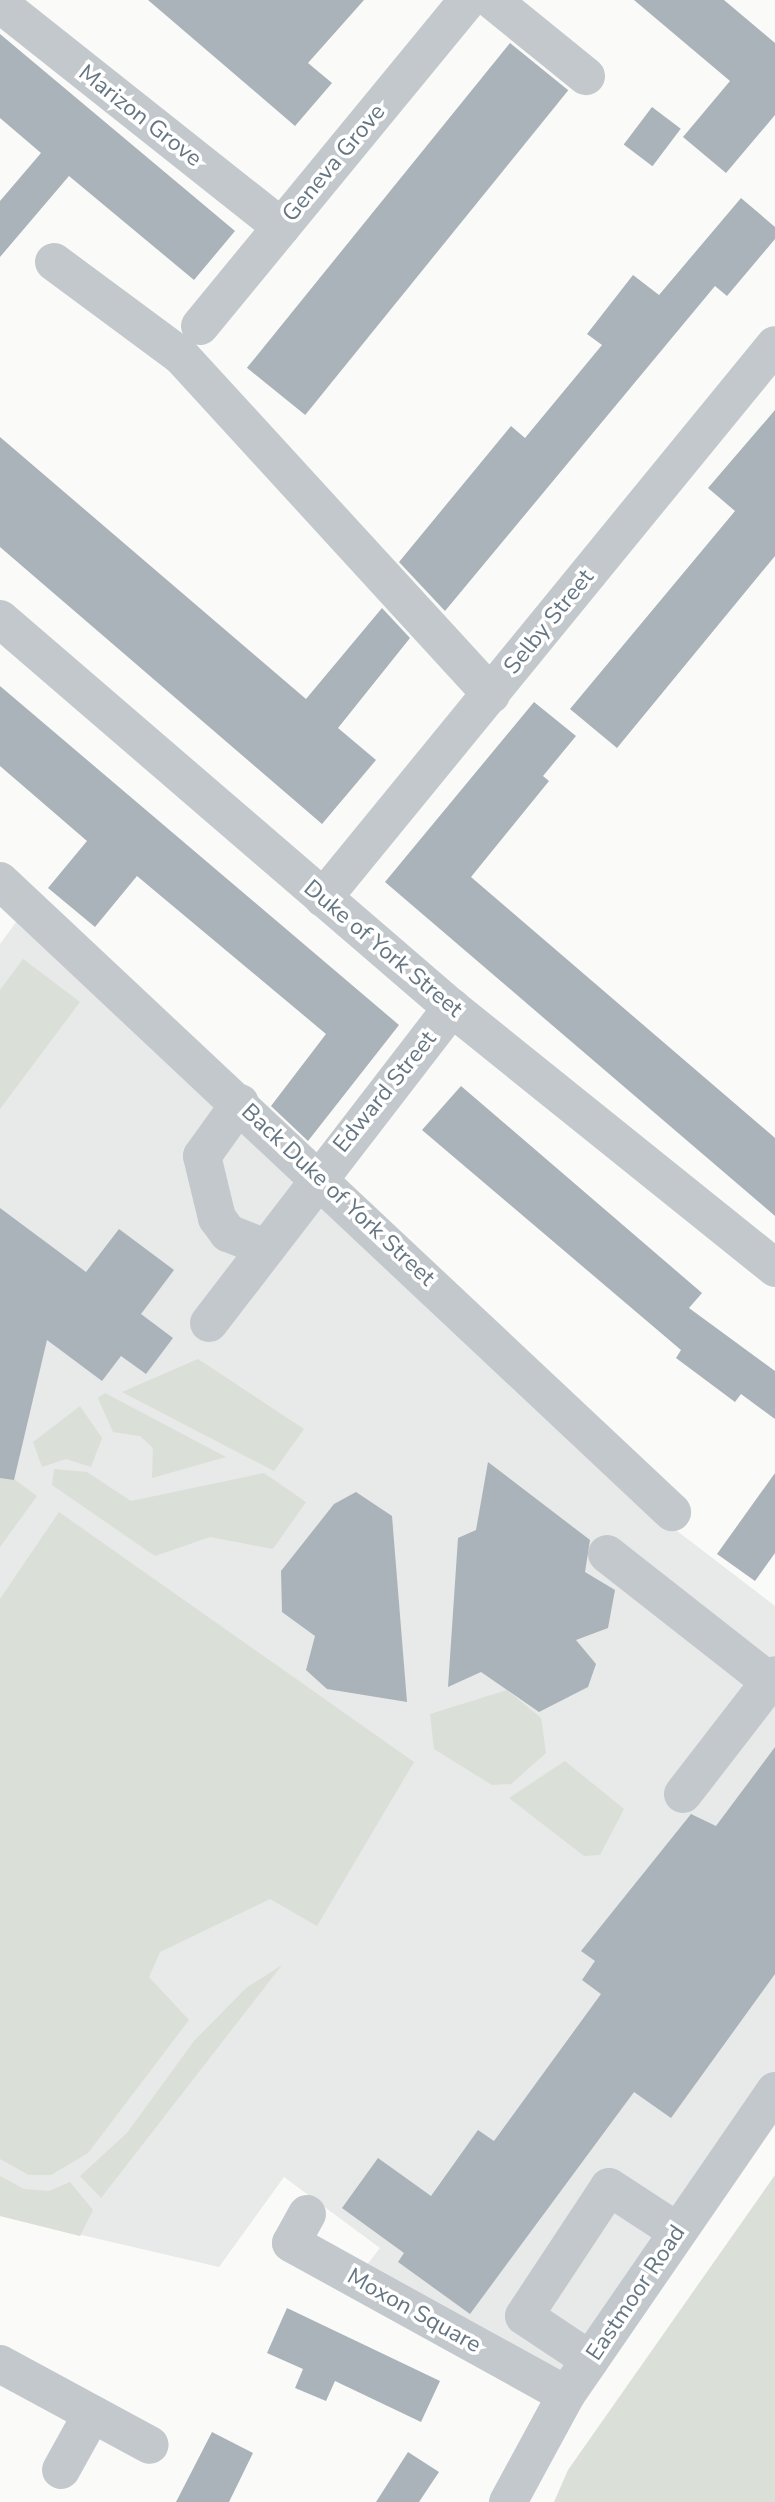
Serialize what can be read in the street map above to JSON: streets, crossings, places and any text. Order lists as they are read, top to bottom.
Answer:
{
  "streets": {
    "street": [
      "Marizon Grove",
      "Geneva Grove",
      "Selby Street",
      "Duke of York Street",
      "Edward Street",
      "Back Duke of York Street",
      "Eastmoor Road",
      "Moxon Square"
    ]
  },
  "crossings": [
    ["Marizon Grove", "Geneva Grove"],
    ["Selby Street", "Duke of York Street"],
    ["Duke of York Street", "Edward Street"],
    ["Edward Street", "Back Duke of York Street"],
    ["Eastmoor Road", "Moxon Square"]
  ]
}
